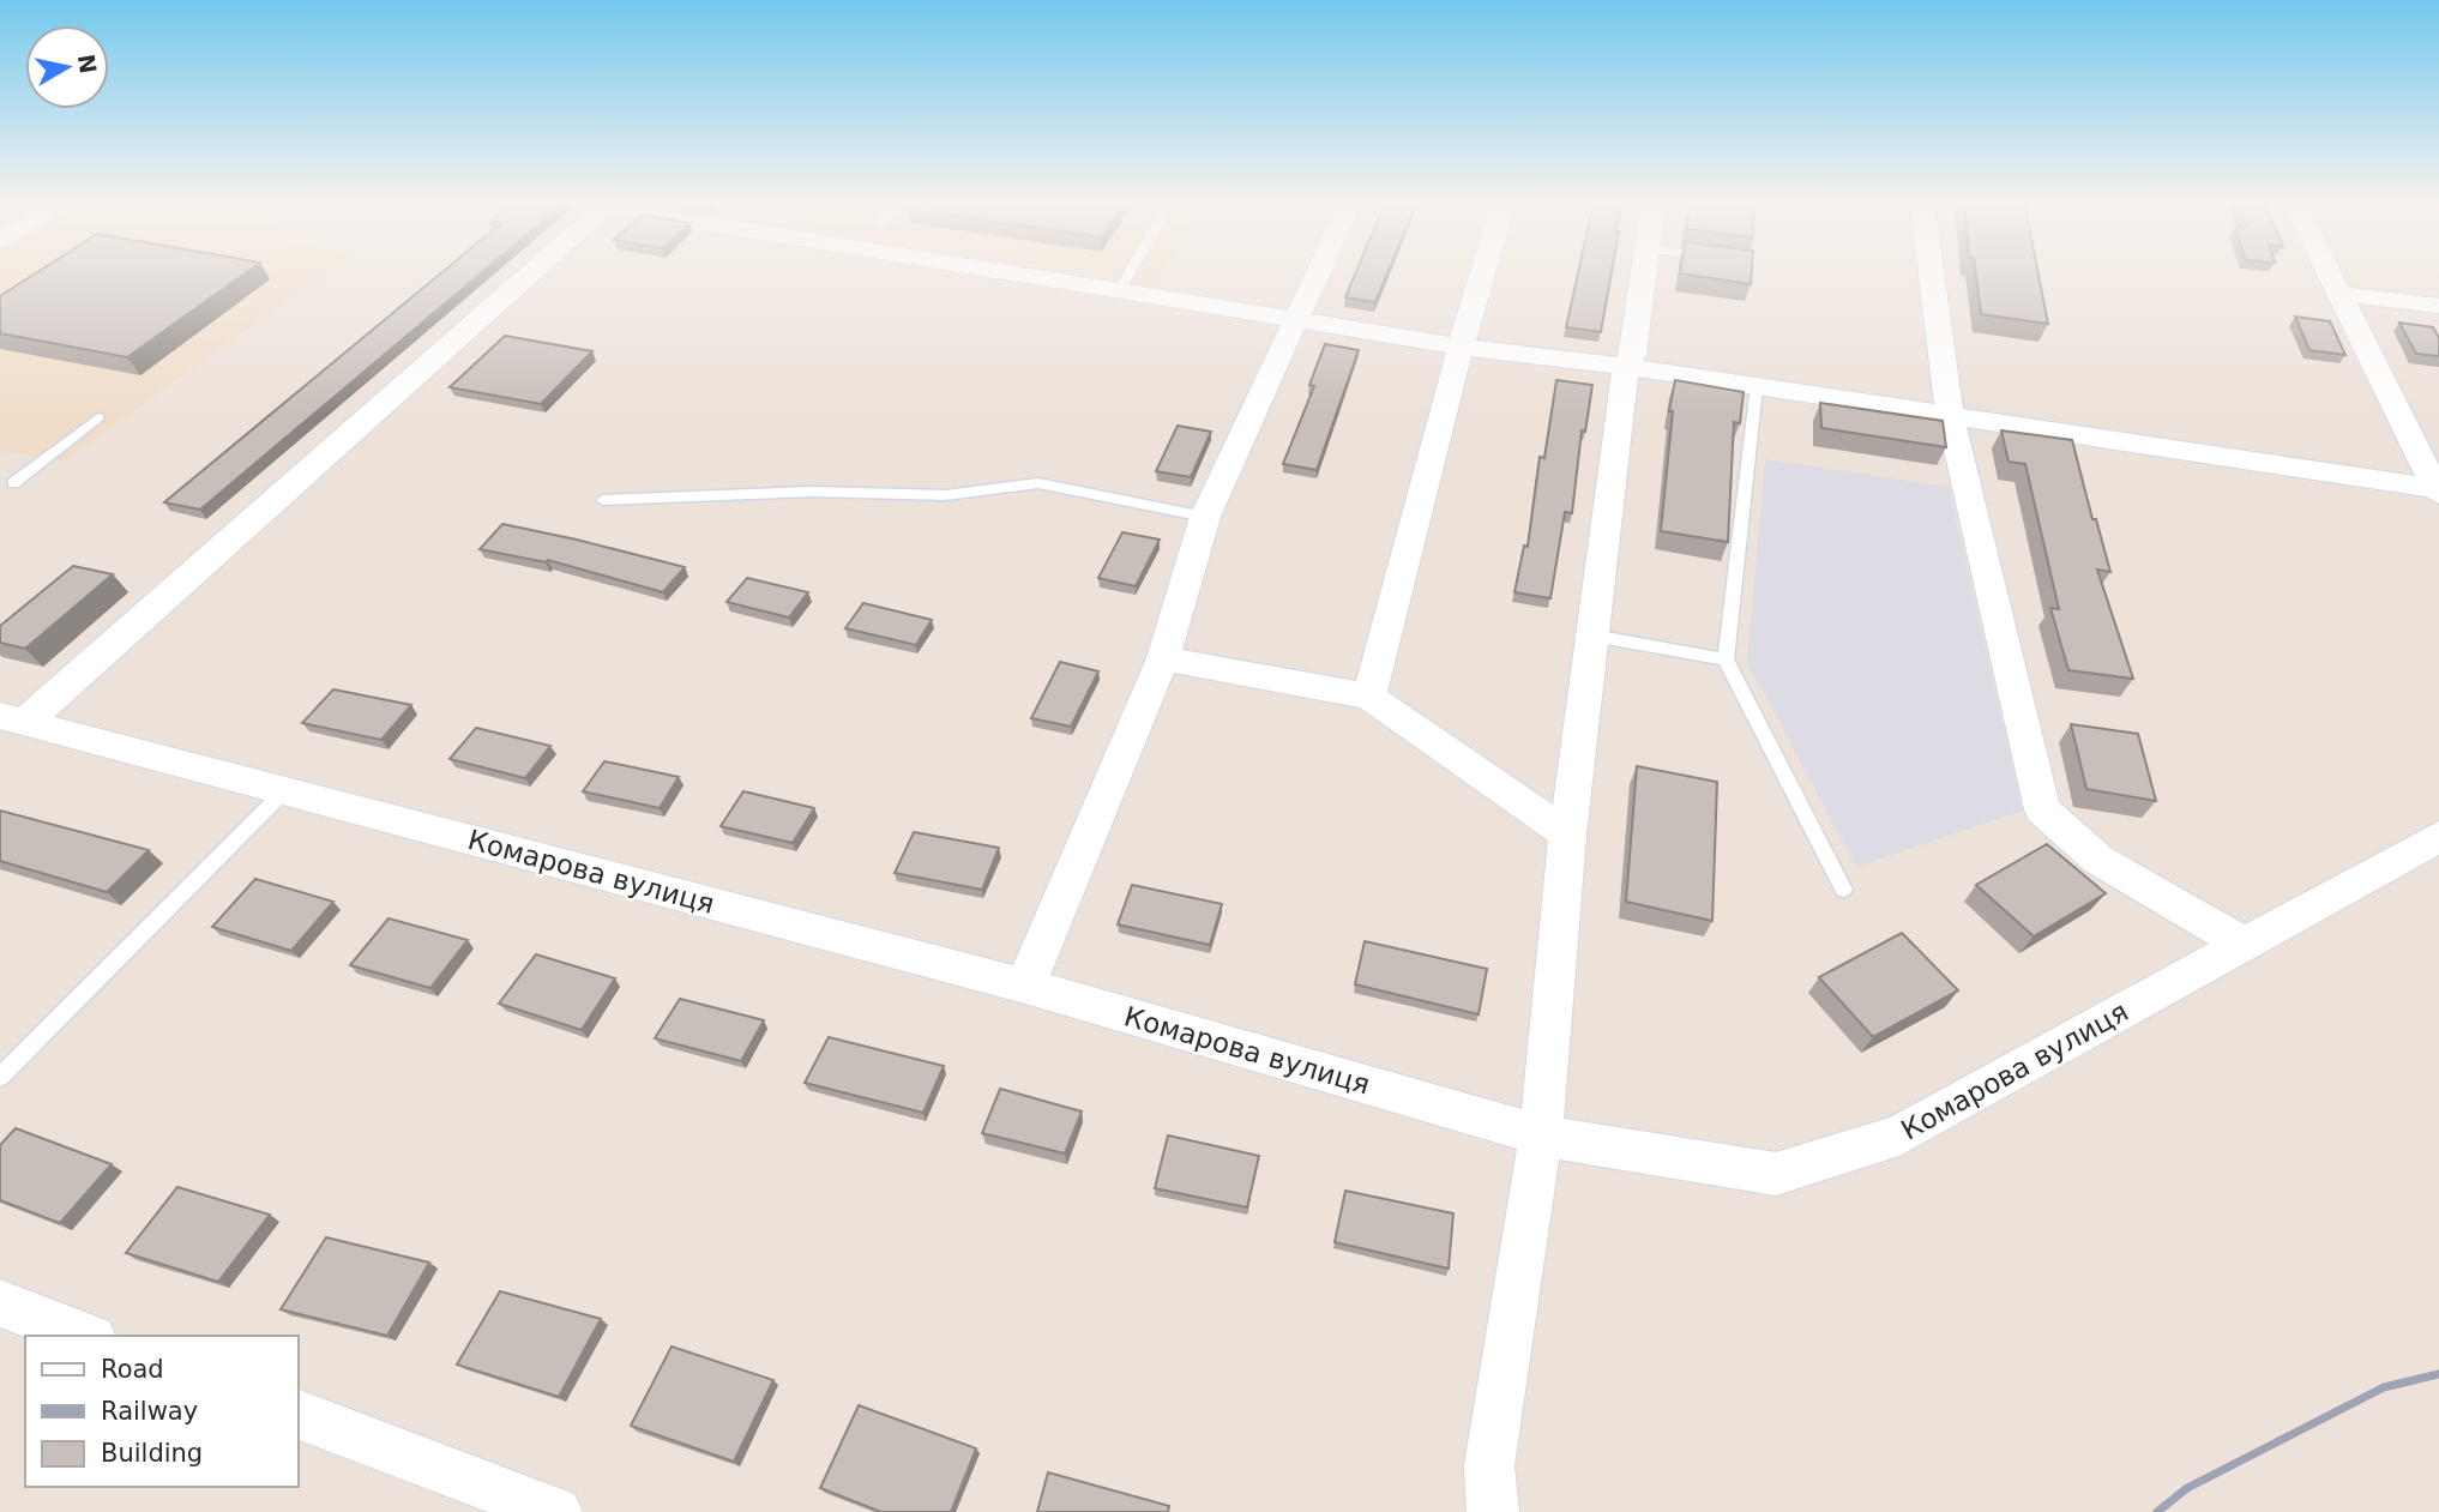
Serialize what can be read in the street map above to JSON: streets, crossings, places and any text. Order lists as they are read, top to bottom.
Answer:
{
  "streets": {
    "street": ["Комарова вулиця"]
  },
  "legend": ["Road", "Railway", "Building"],
  "north": "right"
}
